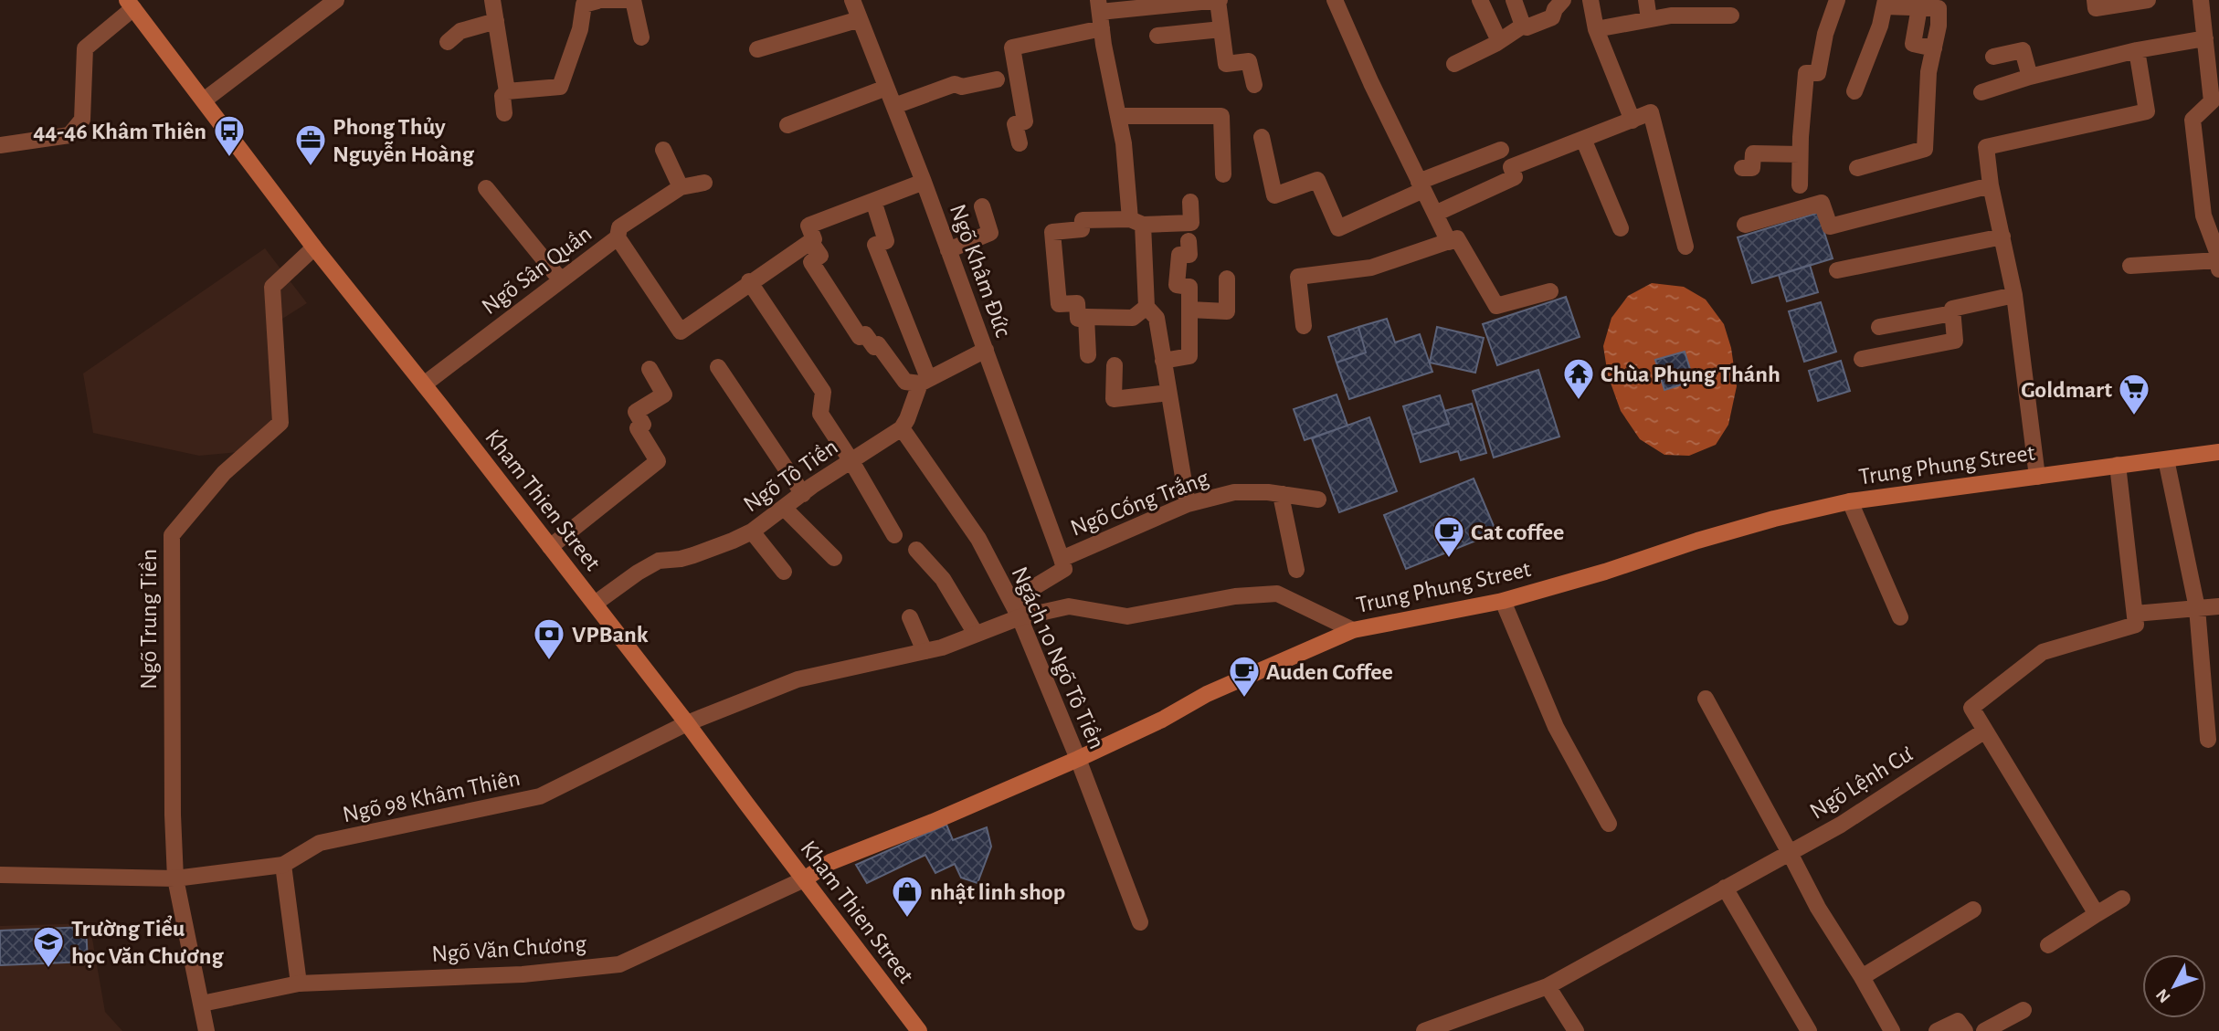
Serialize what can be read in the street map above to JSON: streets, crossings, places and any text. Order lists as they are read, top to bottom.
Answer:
{
  "streets": {
    "street": [
      "Ngõ Sân Quần",
      "Ngõ Khâm Đức",
      "Trung Phung Street",
      "Ngõ Tô Tiền",
      "Kham Thien Street",
      "Ngõ Cống Trắng",
      "Ngõ Trung Tiền",
      "Ngách 10 Ngõ Tô Tiền",
      "Ngõ Lệnh Cư",
      "Ngõ 98 Khâm Thiên",
      "Ngõ Văn Chương"
    ]
  },
  "crossings": [
    ["Ngõ Sân Quần", "Kham Thien Street"],
    ["Ngõ Khâm Đức", "Ngõ Cống Trắng"],
    ["Trung Phung Street", "Kham Thien Street"],
    ["Trung Phung Street", "Ngách 10 Ngõ Tô Tiền"],
    ["Trung Phung Street", "Ngõ Văn Chương"],
    ["Ngõ Tô Tiền", "Kham Thien Street"],
    ["Ngõ Tô Tiền", "Ngách 10 Ngõ Tô Tiền"],
    ["Kham Thien Street", "Ngõ Trung Tiền"],
    ["Kham Thien Street", "Ngõ 98 Khâm Thiên"],
    ["Kham Thien Street", "Ngõ Văn Chương"],
    ["Ngõ Cống Trắng", "Ngách 10 Ngõ Tô Tiền"],
    ["Ngõ Trung Tiền", "Ngõ 98 Khâm Thiên"]
  ],
  "places": {
    "bus stop": ["44-46 Khâm Thiên"],
    "office": ["Phong Thủy Nguyễn Hoàng"],
    "temple": ["Chùa Phụng Thánh"],
    "supermarket": ["Goldmart"],
    "cafe": ["Cat coffee", "Auden Coffee"],
    "bank": ["VPBank"],
    "shop": ["nhật linh shop"],
    "school or university": ["Trường Tiểu học Văn Chương"]
  },
  "north": "bottom left"
}
